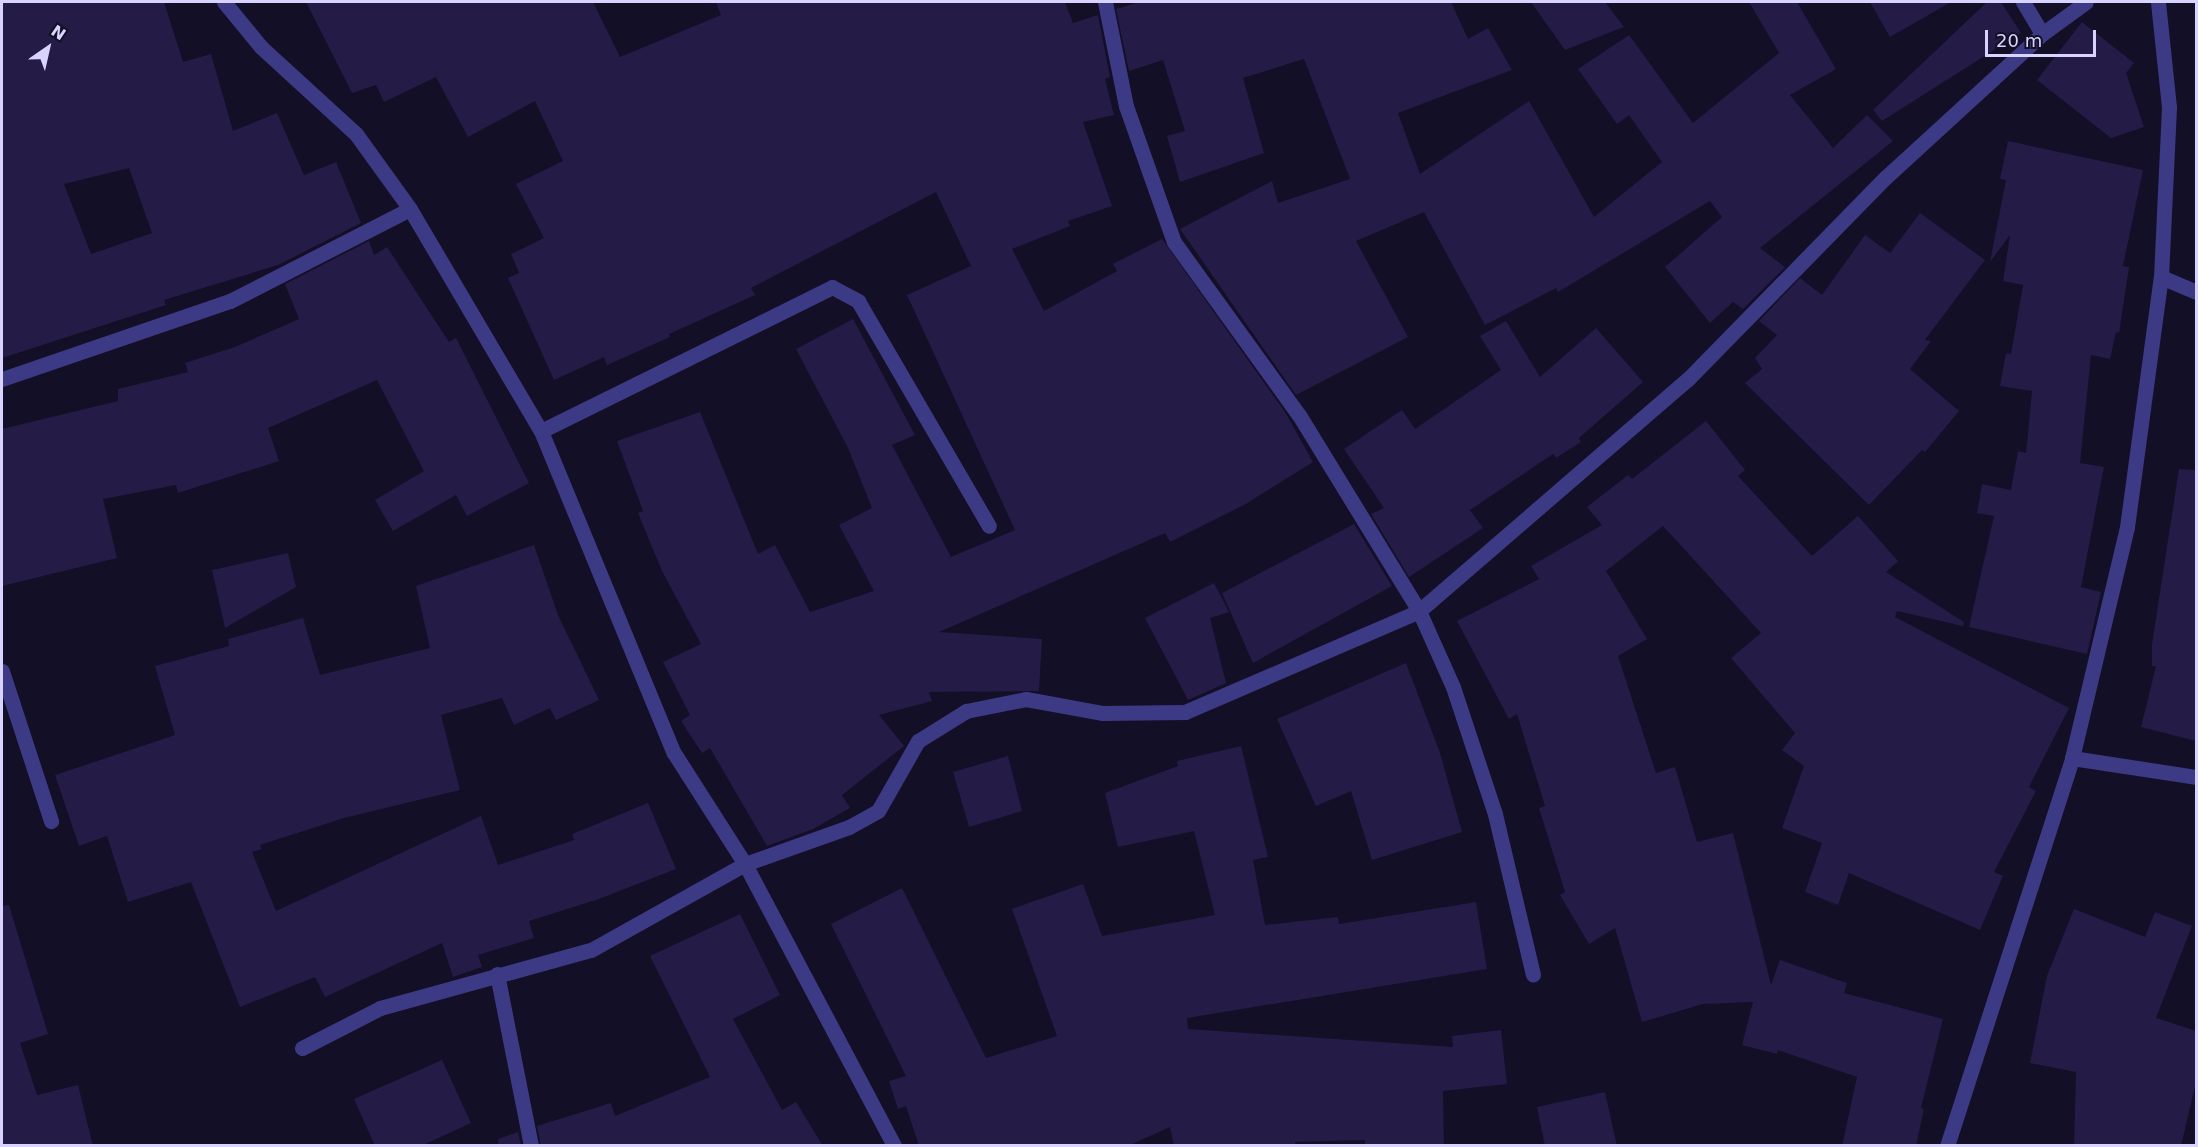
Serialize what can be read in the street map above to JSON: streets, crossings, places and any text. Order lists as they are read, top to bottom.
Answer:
{
  "scale_bar": "20 m",
  "north": "top right"
}
